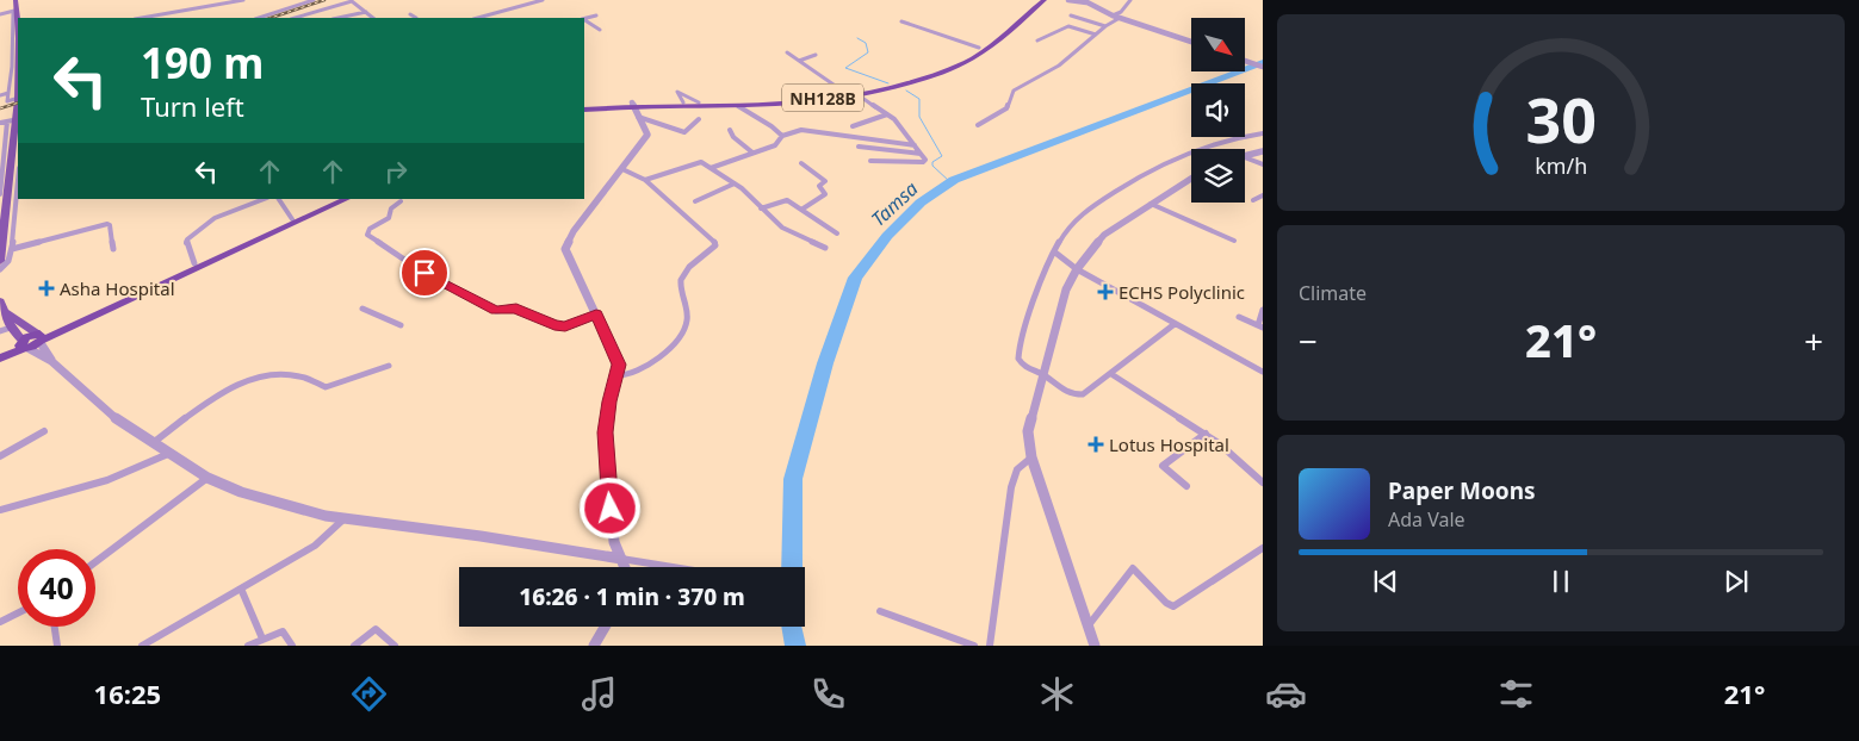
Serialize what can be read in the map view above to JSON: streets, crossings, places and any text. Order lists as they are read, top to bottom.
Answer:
{
  "streets": {
    "highway": ["NH128B"]
  },
  "water": ["Tamsa"],
  "places": {
    "health": ["Asha Hospital", "ECHS Polyclinic", "Lotus Hospital"]
  },
  "north": "bottom right",
  "page": {
    "turn": ["190 m", "Turn left"],
    "tile": "Climate",
    "heat": ["−", "21°", "+"],
    "song": ["Paper Moons", "Ada Vale"],
    "limit": "40",
    "trip": "16:26 · 1 min · 370 m",
    "tabs": ["16:25", "21°"],
    "gauge": ["30", "km/h"]
  }
}
